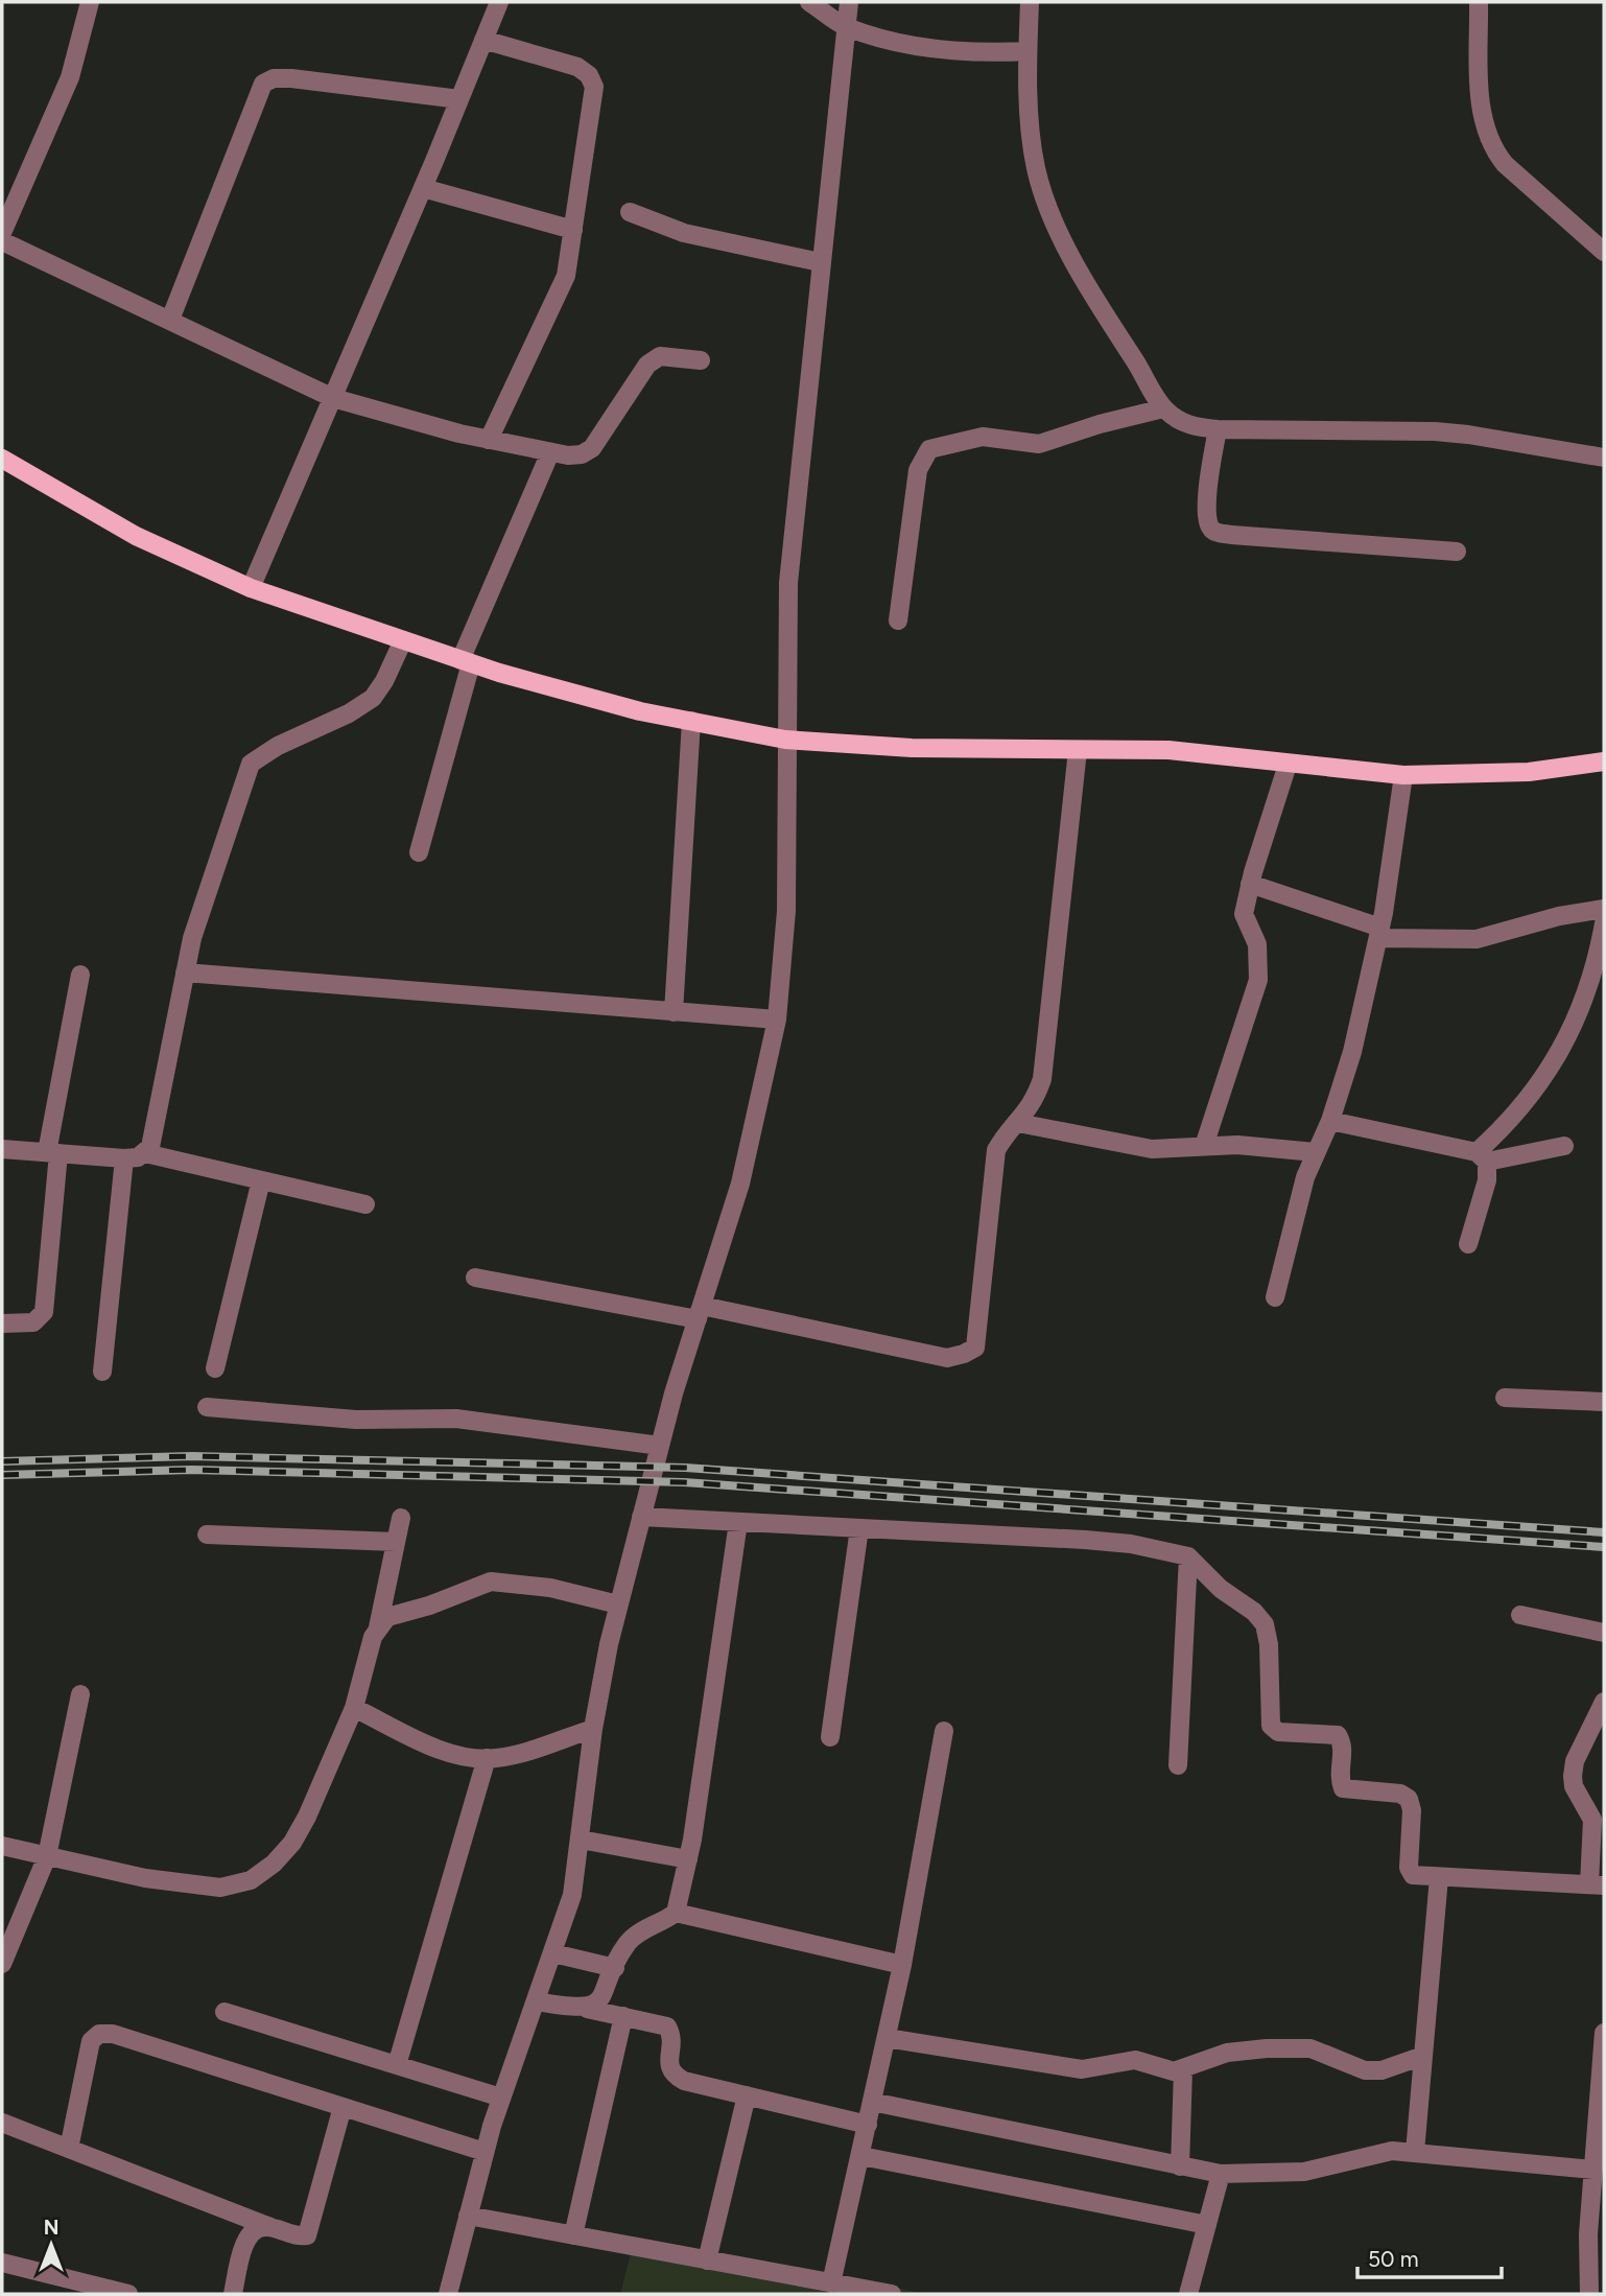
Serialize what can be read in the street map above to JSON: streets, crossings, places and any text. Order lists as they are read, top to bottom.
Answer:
{
  "scale_bar": "50 m",
  "north": "top"
}
